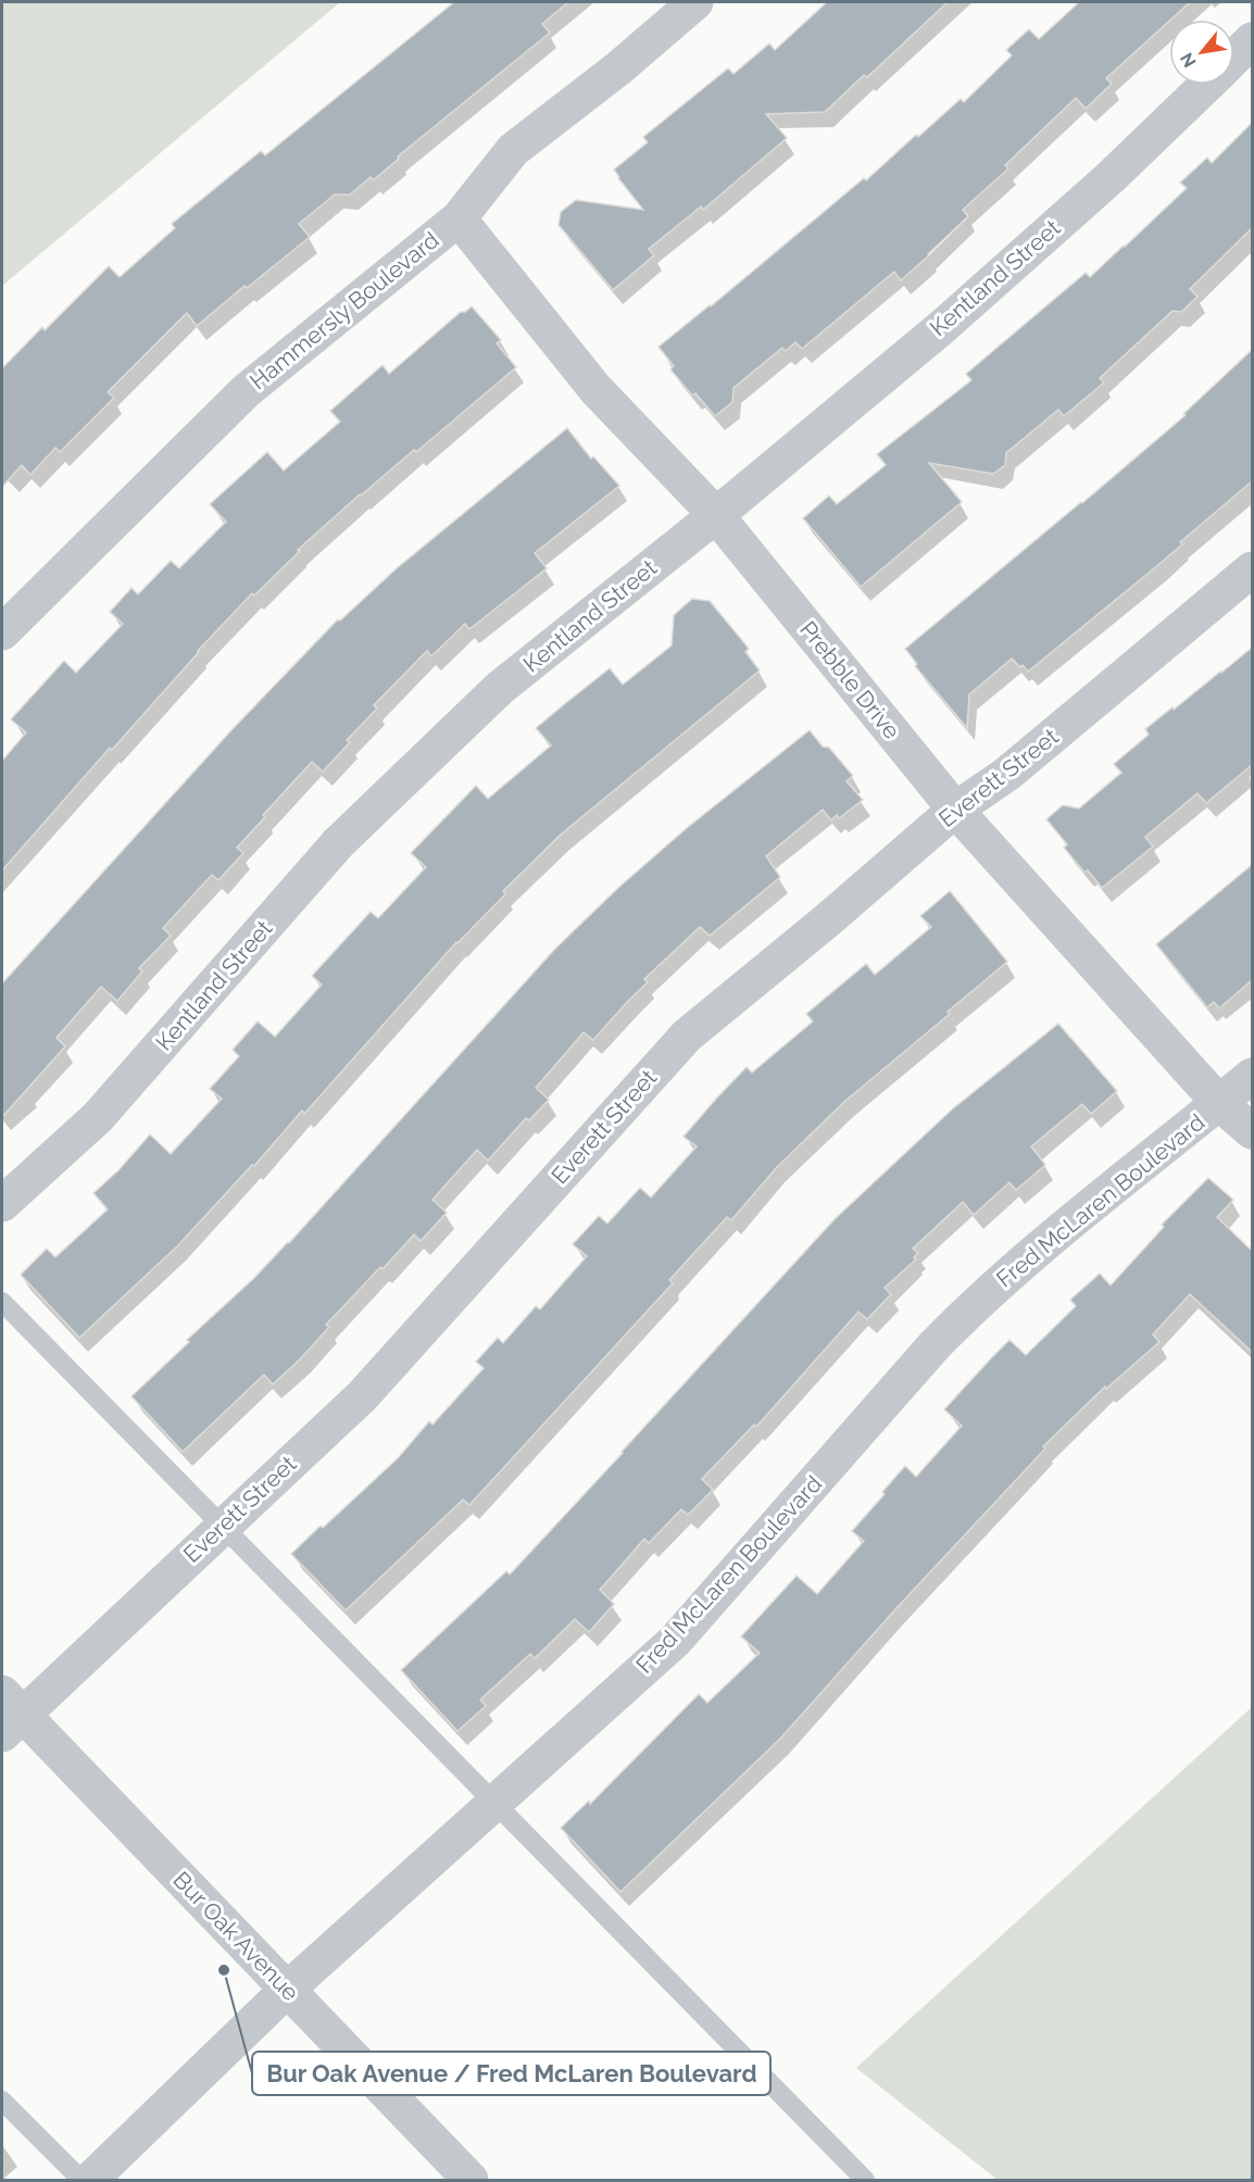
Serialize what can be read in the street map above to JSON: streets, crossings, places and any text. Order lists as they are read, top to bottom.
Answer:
{
  "streets": {
    "street": [
      "Kentland Street",
      "Hammersly Boulevard",
      "Prebble Drive",
      "Everett Street",
      "Fred McLaren Boulevard",
      "Bur Oak Avenue"
    ]
  },
  "crossings": [
    ["Kentland Street", "Prebble Drive"],
    ["Hammersly Boulevard", "Prebble Drive"],
    ["Prebble Drive", "Everett Street"],
    ["Prebble Drive", "Fred McLaren Boulevard"],
    ["Everett Street", "Bur Oak Avenue"],
    ["Fred McLaren Boulevard", "Bur Oak Avenue"]
  ],
  "places": ["Bur Oak Avenue / Fred McLaren Boulevard"],
  "north": "bottom left"
}
